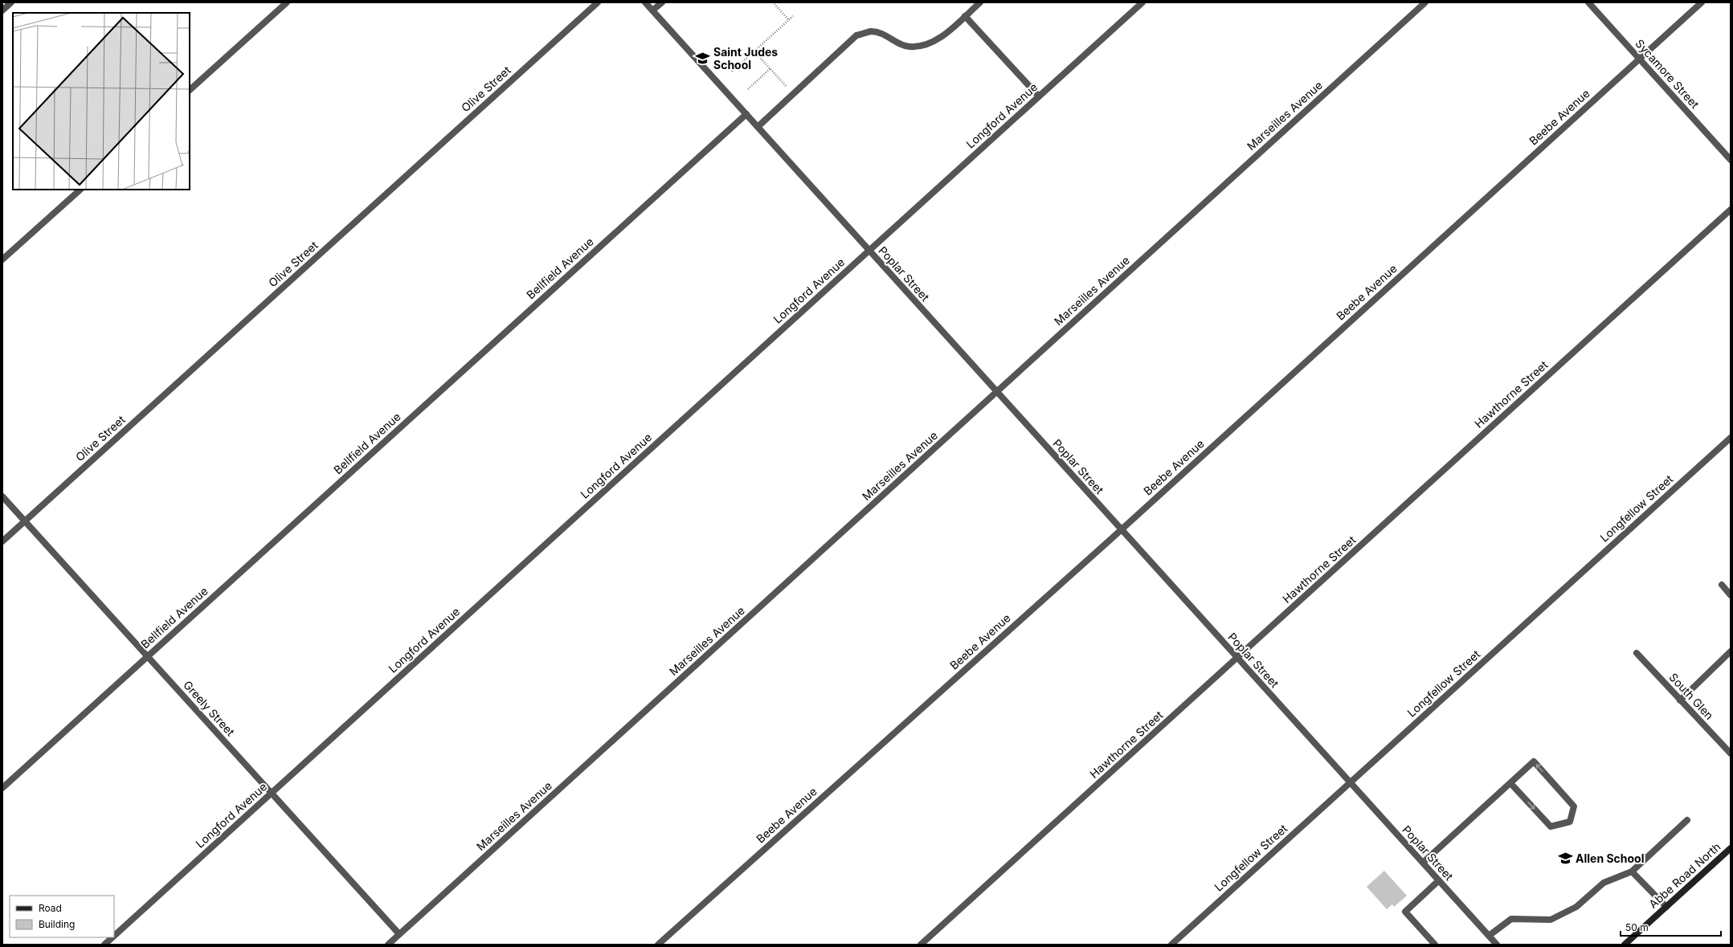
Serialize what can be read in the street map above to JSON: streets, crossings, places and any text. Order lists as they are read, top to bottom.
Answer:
{
  "streets": {
    "main road": ["Abbe Road North"],
    "street": [
      "Sycamore Street",
      "Olive Street",
      "Longford Avenue",
      "Marseilles Avenue",
      "Beebe Avenue",
      "Bellfield Avenue",
      "Poplar Street",
      "Hawthorne Street",
      "Longfellow Street",
      "South Glen",
      "Greely Street"
    ]
  },
  "crossings": [
    ["Sycamore Street", "Beebe Avenue"],
    ["Olive Street", "Greely Street"],
    ["Longford Avenue", "Poplar Street"],
    ["Longford Avenue", "Greely Street"],
    ["Marseilles Avenue", "Poplar Street"],
    ["Marseilles Avenue", "Greely Street"],
    ["Beebe Avenue", "Poplar Street"],
    ["Bellfield Avenue", "Poplar Street"],
    ["Bellfield Avenue", "Greely Street"],
    ["Poplar Street", "Hawthorne Street"],
    ["Poplar Street", "Longfellow Street"]
  ],
  "places": {
    "school or university": ["Saint Judes School", "Allen School"]
  },
  "legend": ["Road", "Building"],
  "scale_bar": "50 m"
}
